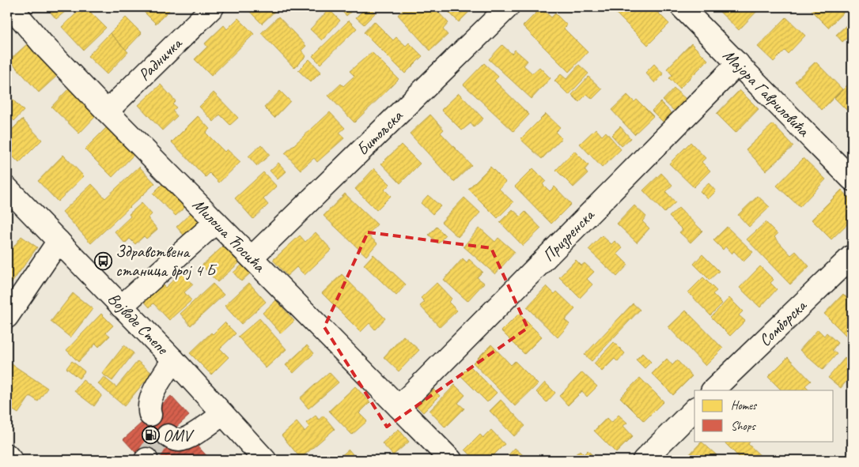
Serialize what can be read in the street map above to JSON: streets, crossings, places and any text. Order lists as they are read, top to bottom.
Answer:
{
  "streets": {
    "street": [
      "Радничка",
      "Мајора Гавриловића",
      "Битољска",
      "Призренска",
      "Милоша Ћосића",
      "Војводе Степе",
      "Сомборска"
    ]
  },
  "crossings": [
    ["Радничка", "Милоша Ћосића"],
    ["Мајора Гавриловића", "Призренска"],
    ["Битољска", "Милоша Ћосића"],
    ["Призренска", "Милоша Ћосића"]
  ],
  "places": {
    "bus stop": ["Здравствена станица број 4 Б"],
    "fuel station": ["OMV"]
  },
  "legend": ["Homes", "Shops"]
}
